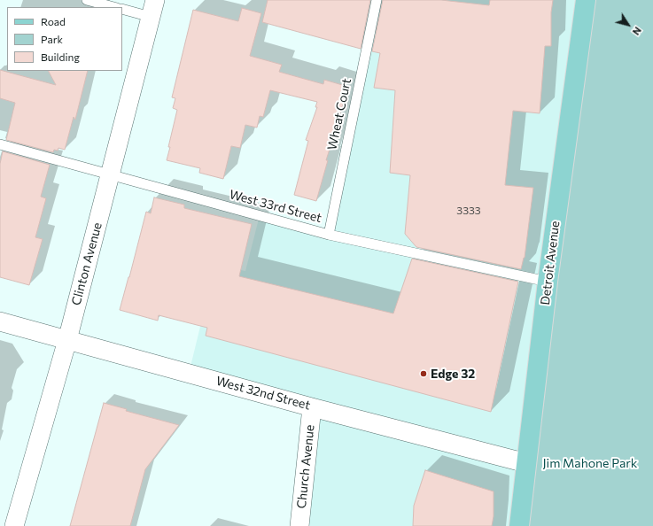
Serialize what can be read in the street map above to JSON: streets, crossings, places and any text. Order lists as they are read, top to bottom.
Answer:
{
  "streets": {
    "main road": ["Detroit Avenue"],
    "street": ["Clinton Avenue", "West 32nd Street", "Church Avenue"],
    "lane": ["Wheat Court", "West 33rd Street"]
  },
  "crossings": [
    ["Wheat Court", "West 33rd Street"],
    ["West 33rd Street", "Detroit Avenue"],
    ["West 33rd Street", "Clinton Avenue"],
    ["Detroit Avenue", "West 32nd Street"],
    ["Clinton Avenue", "West 32nd Street"],
    ["West 32nd Street", "Church Avenue"]
  ],
  "parks": ["Jim Mahone Park"],
  "places": ["Edge 32"],
  "house_numbers": ["3333"],
  "legend": ["Road", "Park", "Building"],
  "north": "bottom right"
}
